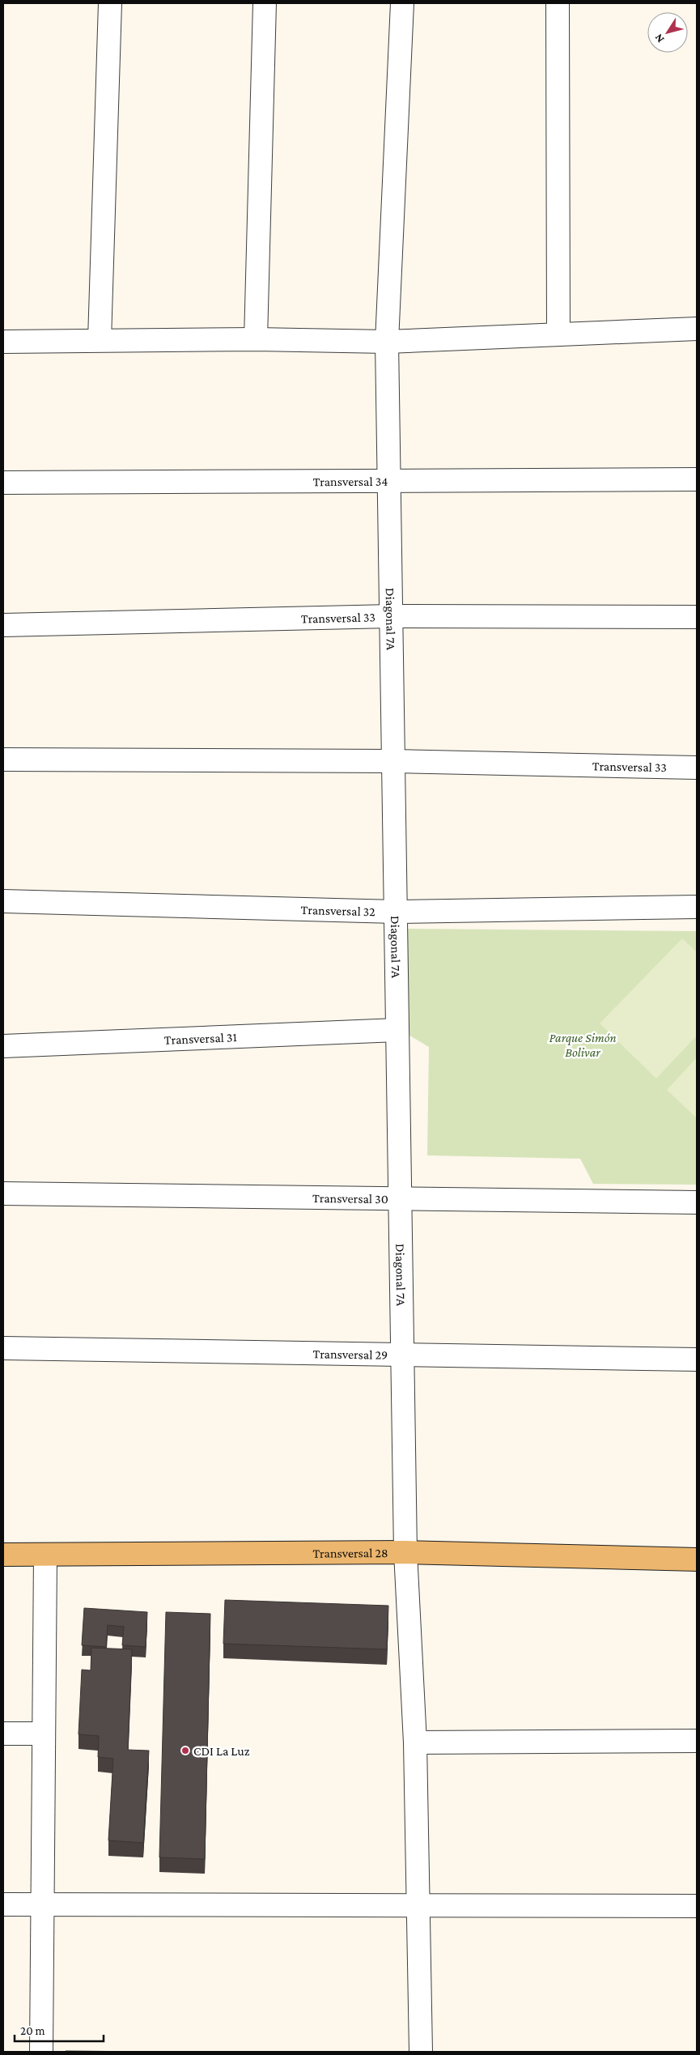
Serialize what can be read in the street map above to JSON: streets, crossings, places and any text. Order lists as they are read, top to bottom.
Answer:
{
  "streets": {
    "main road": ["Transversal 28"],
    "street": [
      "Transversal 34",
      "Transversal 33",
      "Diagonal 7A",
      "Transversal 32",
      "Transversal 31",
      "Transversal 30",
      "Transversal 29"
    ]
  },
  "crossings": [
    ["Transversal 34", "Diagonal 7A"],
    ["Transversal 33", "Diagonal 7A"],
    ["Diagonal 7A", "Transversal 32"],
    ["Diagonal 7A", "Transversal 31"],
    ["Diagonal 7A", "Transversal 30"],
    ["Diagonal 7A", "Transversal 29"],
    ["Diagonal 7A", "Transversal 28"]
  ],
  "parks": ["Parque Simón Bolivar"],
  "places": ["CDI La Luz"],
  "scale_bar": "20 m",
  "north": "bottom left"
}
